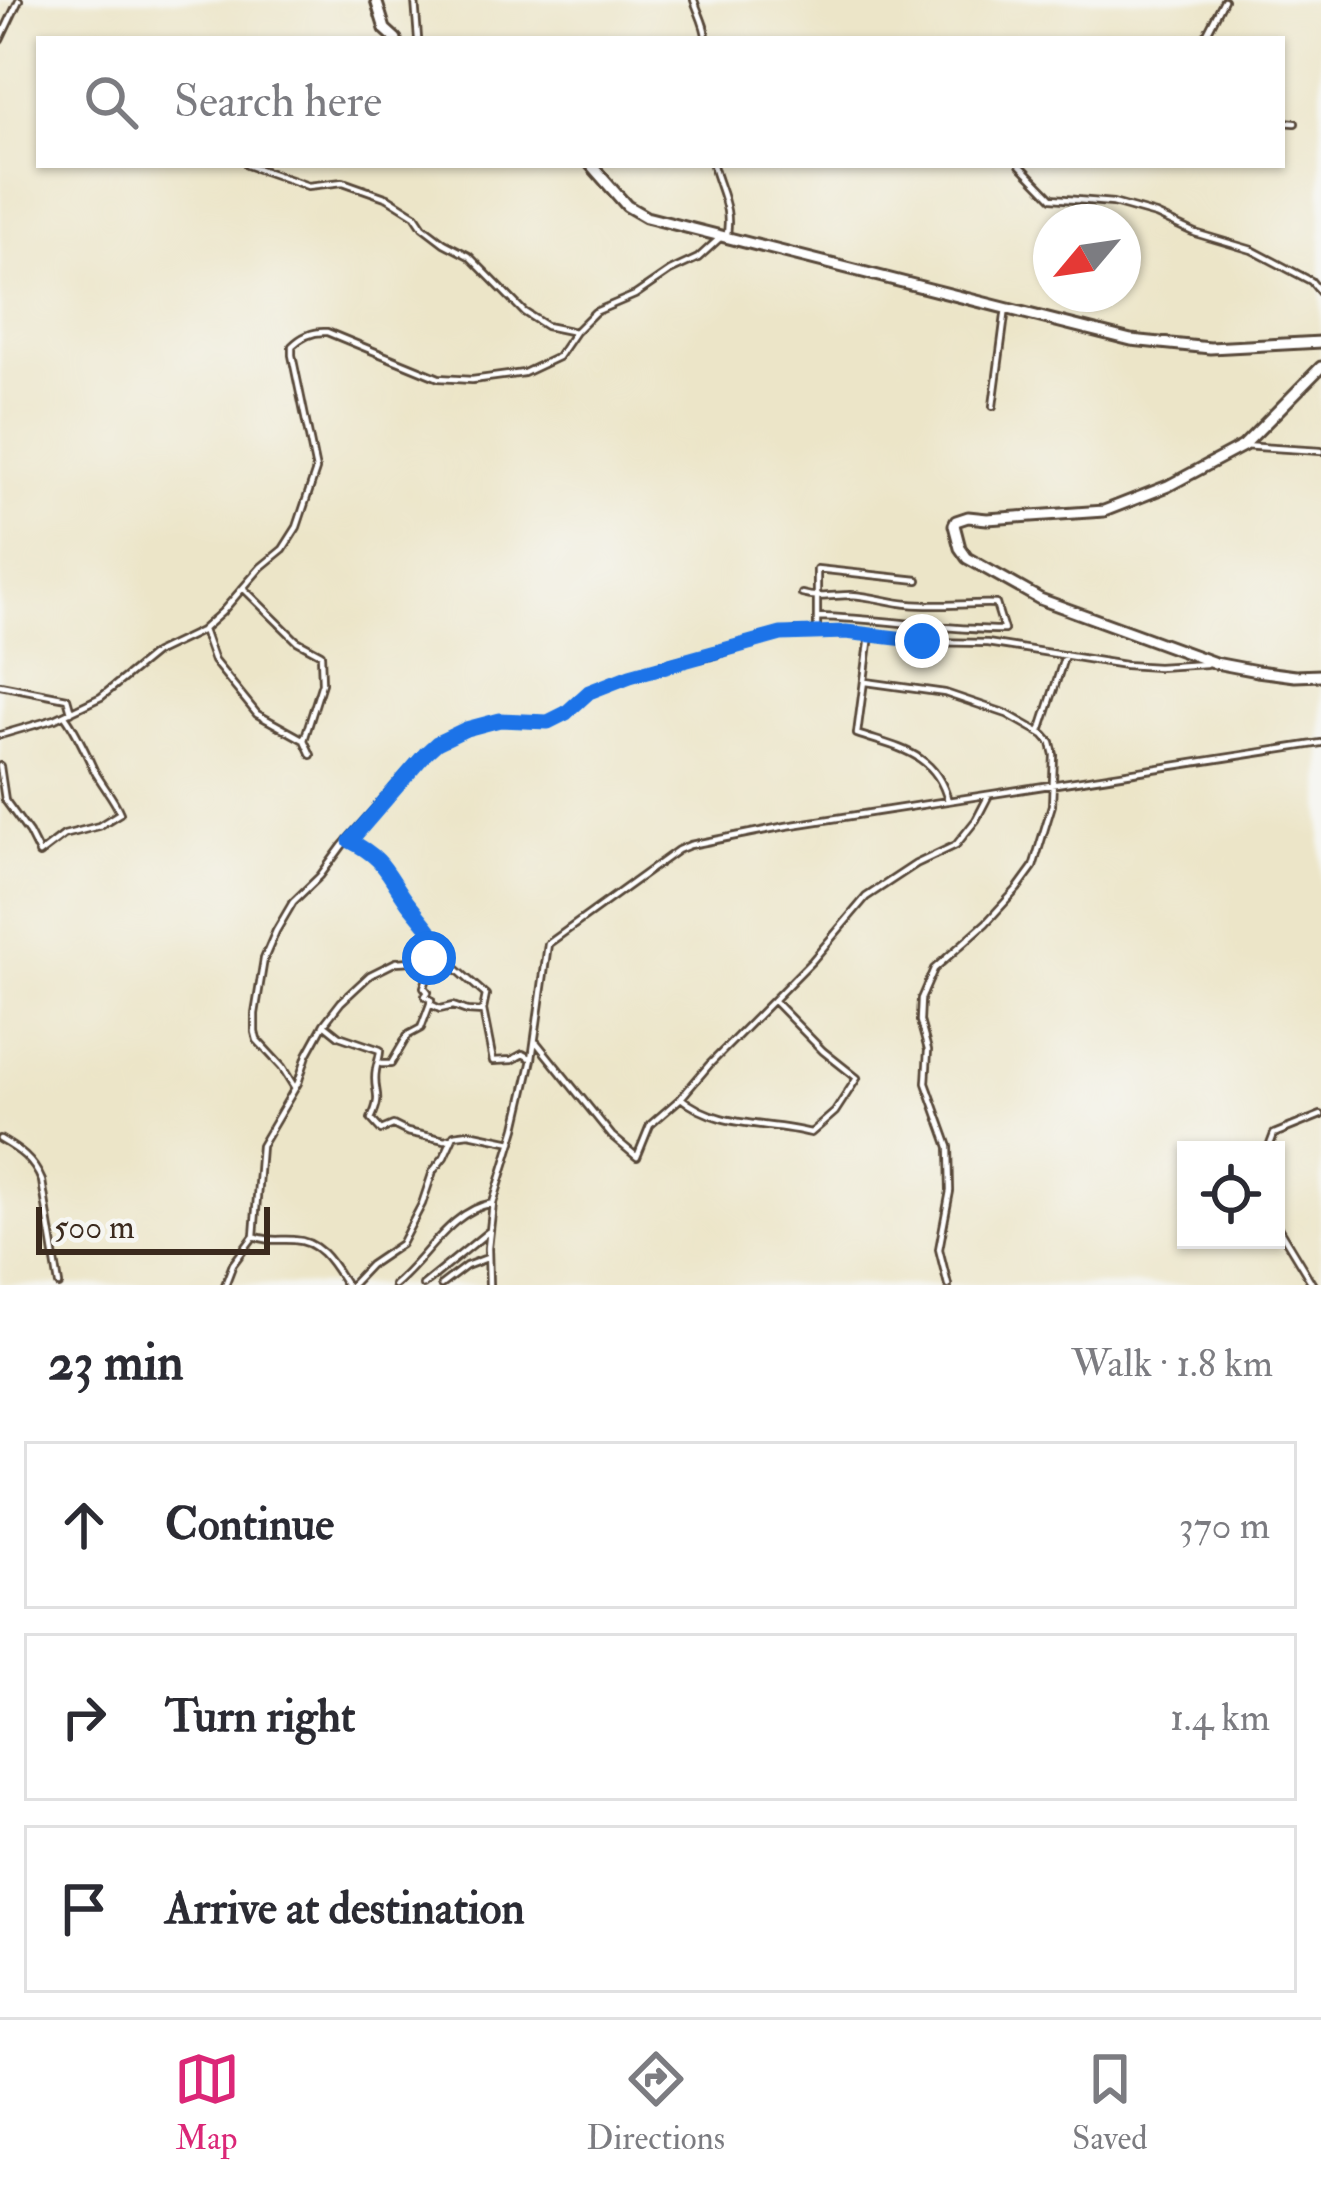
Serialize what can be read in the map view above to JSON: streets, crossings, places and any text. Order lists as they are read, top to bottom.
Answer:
{
  "scale_bar": "500 m",
  "north": "bottom left",
  "page": {
    "search": "Search here",
    "scale": "500 m",
    "heading": ["23 min", "Walk · 1.8 km"],
    "list": [
      ["Continue", "370 m"],
      ["Turn right", "1.4 km"],
      "Arrive at destination"
    ],
    "nav": ["Map", "Directions", "Saved"]
  }
}
